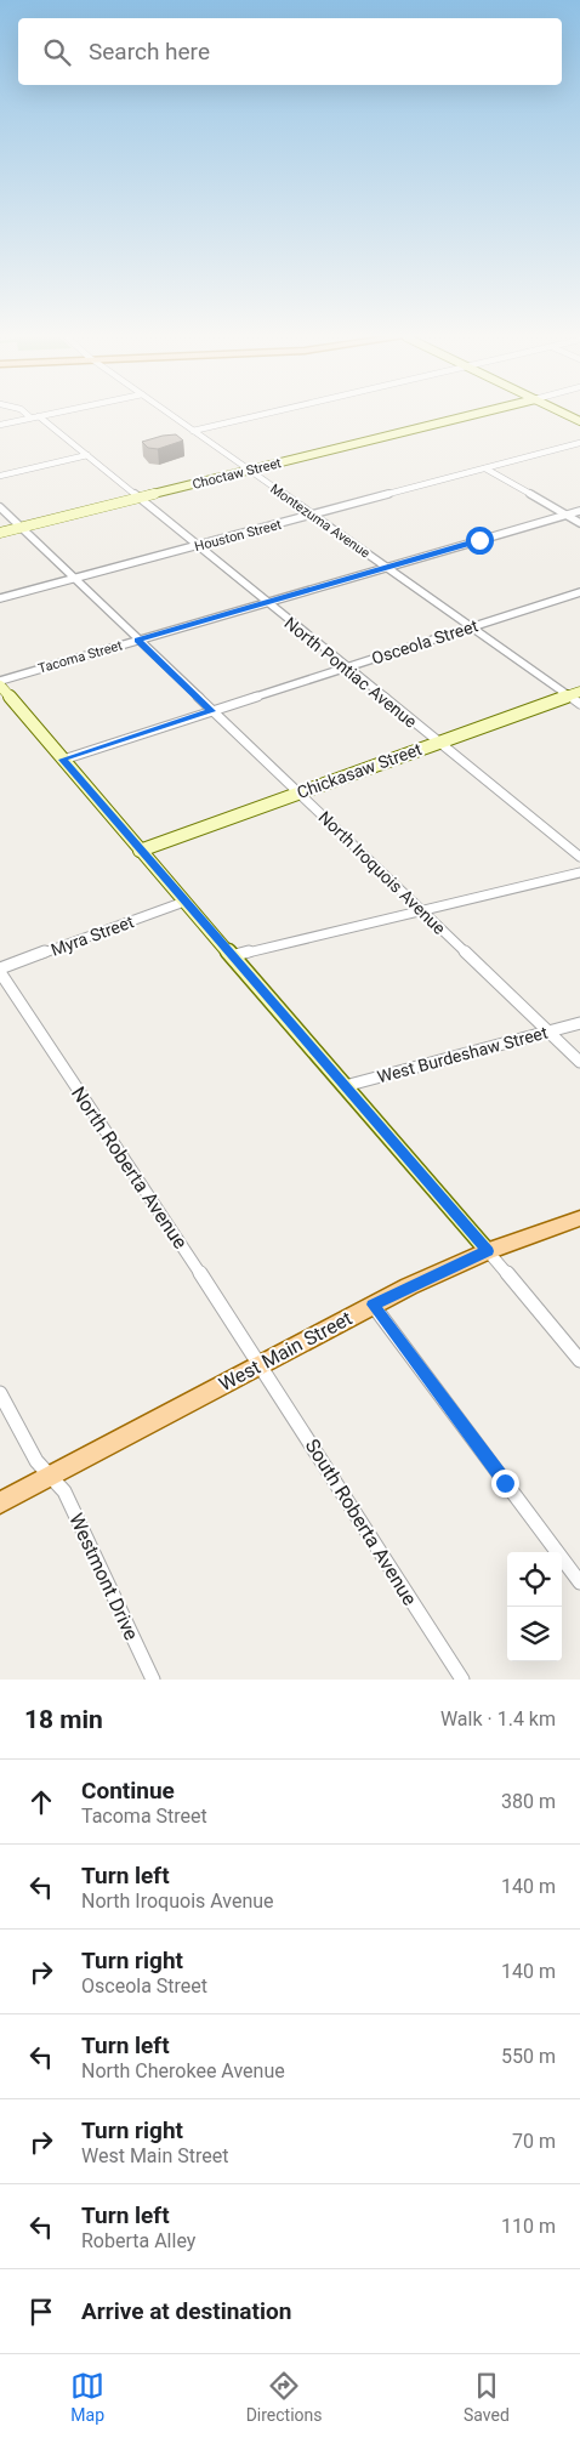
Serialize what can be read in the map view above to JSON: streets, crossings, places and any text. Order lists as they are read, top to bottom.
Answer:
{
  "streets": {
    "main road": ["West Main Street"],
    "street": [
      "Choctaw Street",
      "Montezuma Avenue",
      "Houston Street",
      "Osceola Street",
      "Tacoma Street",
      "North Pontiac Avenue",
      "Chickasaw Street",
      "North Iroquois Avenue",
      "Myra Street",
      "West Burdeshaw Street",
      "North Roberta Avenue",
      "South Roberta Avenue",
      "Westmont Drive"
    ]
  },
  "crossings": [
    ["Choctaw Street", "Montezuma Avenue"],
    ["Choctaw Street", "North Pontiac Avenue"],
    ["Choctaw Street", "North Iroquois Avenue"],
    ["Montezuma Avenue", "Houston Street"],
    ["Montezuma Avenue", "Osceola Street"],
    ["Montezuma Avenue", "Tacoma Street"],
    ["Montezuma Avenue", "Chickasaw Street"],
    ["Houston Street", "North Pontiac Avenue"],
    ["Houston Street", "North Iroquois Avenue"],
    ["Osceola Street", "North Pontiac Avenue"],
    ["Osceola Street", "North Iroquois Avenue"],
    ["Tacoma Street", "North Pontiac Avenue"],
    ["Tacoma Street", "North Iroquois Avenue"],
    ["North Pontiac Avenue", "Chickasaw Street"],
    ["Chickasaw Street", "North Iroquois Avenue"],
    ["North Iroquois Avenue", "West Burdeshaw Street"],
    ["Myra Street", "North Roberta Avenue"],
    ["North Roberta Avenue", "West Main Street"],
    ["North Roberta Avenue", "South Roberta Avenue"],
    ["West Main Street", "South Roberta Avenue"],
    ["West Main Street", "Westmont Drive"]
  ],
  "page": {
    "search": "Search here",
    "heading": ["18 min", "Walk · 1.4 km"],
    "list": [
      ["Continue", "Tacoma Street", "380 m"],
      ["Turn left", "North Iroquois Avenue", "140 m"],
      ["Turn right", "Osceola Street", "140 m"],
      ["Turn left", "North Cherokee Avenue", "550 m"],
      ["Turn right", "West Main Street", "70 m"],
      ["Turn left", "Roberta Alley", "110 m"],
      "Arrive at destination"
    ],
    "nav": ["Map", "Directions", "Saved"]
  }
}
